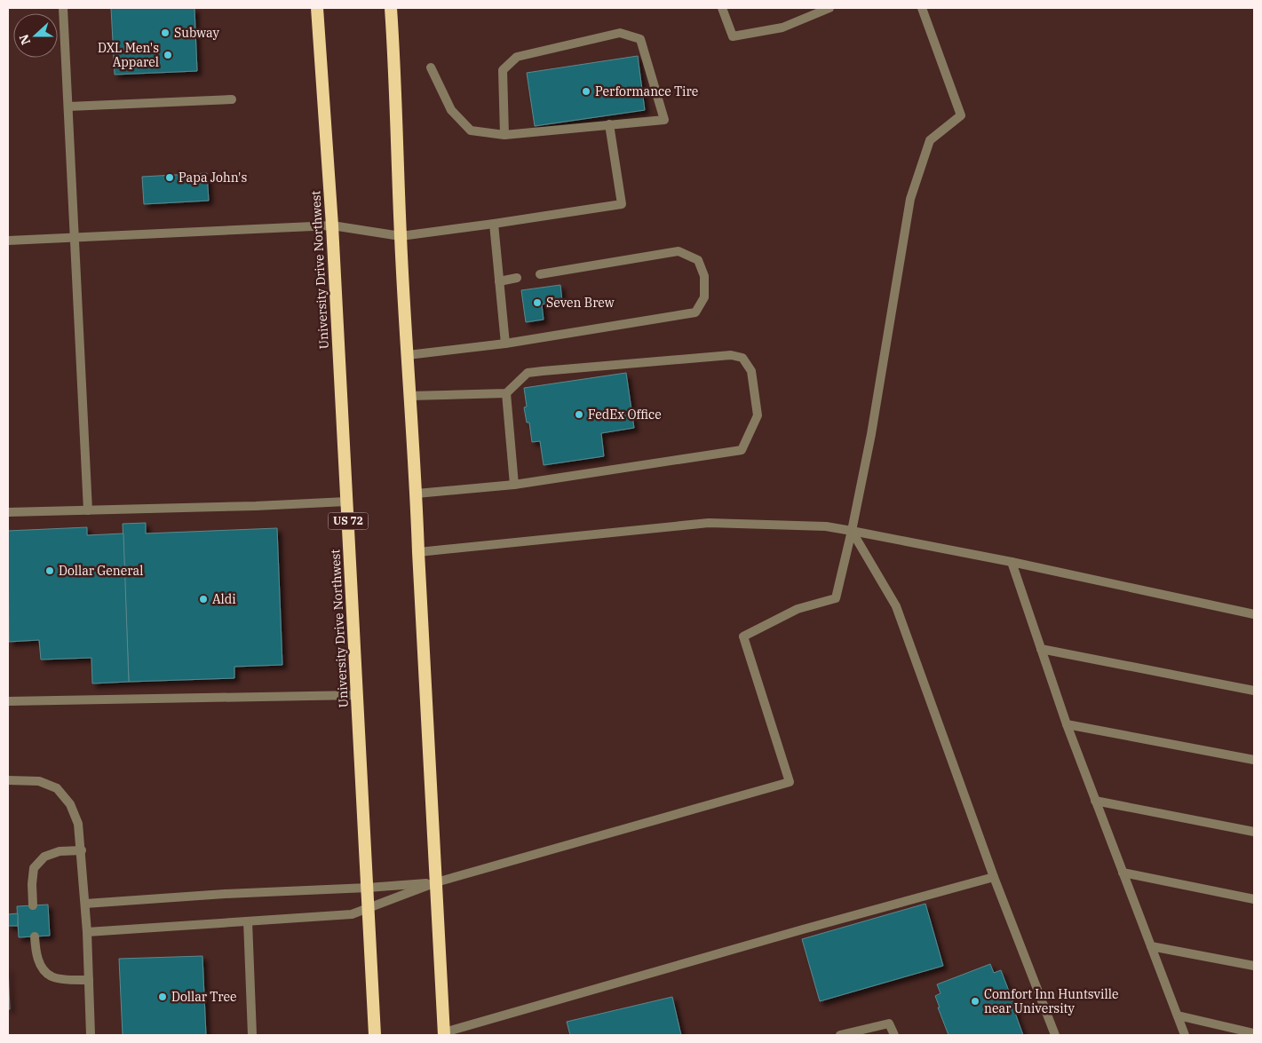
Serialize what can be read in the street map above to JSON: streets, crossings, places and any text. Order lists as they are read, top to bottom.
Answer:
{
  "streets": {
    "highway": ["University Drive Northwest", "US 72"]
  },
  "places": [
    "Subway",
    "DXL Men's Apparel",
    "Performance Tire",
    "Papa John's",
    "Seven Brew",
    "FedEx Office",
    "Dollar General",
    "Aldi",
    "Dollar Tree",
    "Comfort Inn Huntsville near University"
  ],
  "north": "left"
}
